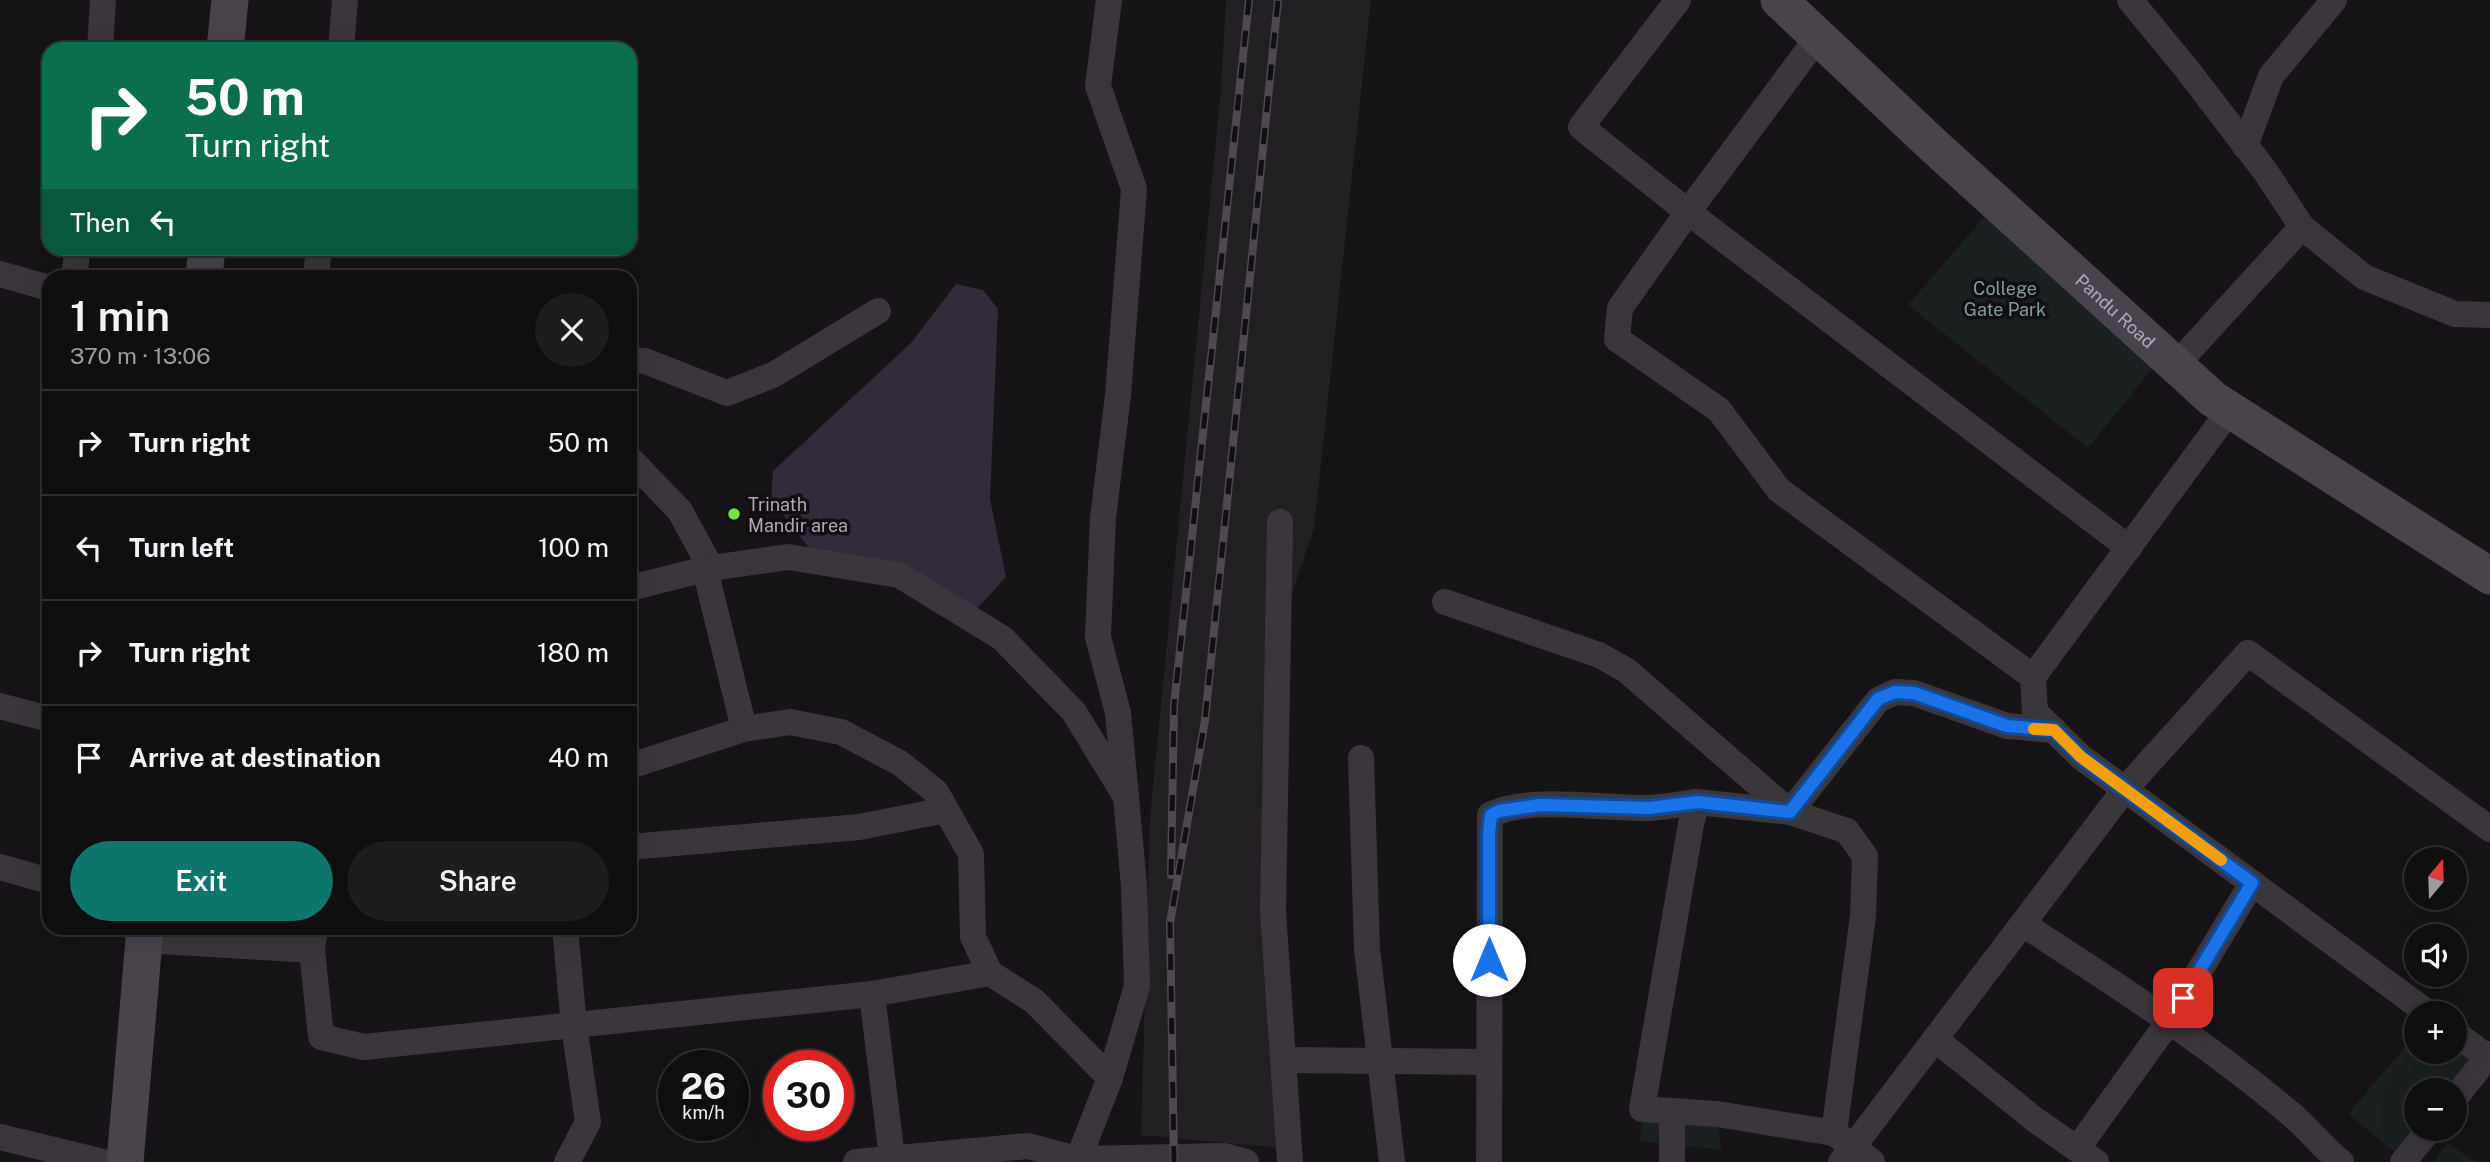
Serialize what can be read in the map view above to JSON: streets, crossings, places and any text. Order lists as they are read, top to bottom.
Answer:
{
  "streets": {
    "street": ["Pandu Road"]
  },
  "parks": ["College Gate Park"],
  "places": ["Trinath Mandir area"],
  "north": "top",
  "page": {
    "turn": ["50 m", "Turn right"],
    "then": "Then",
    "heading": ["1 min", "370 m · 13:06"],
    "list": [
      {
        "name": "Turn right",
        "value": "50 m"
      },
      {
        "name": "Turn left",
        "value": "100 m"
      },
      {
        "name": "Turn right",
        "value": "180 m"
      },
      {
        "name": "Arrive at destination",
        "value": "40 m"
      }
    ],
    "buttons": ["Exit", "Share"],
    "map_buttons": ["+", "−"],
    "speed": "26 km/h",
    "limit": "30"
  }
}
